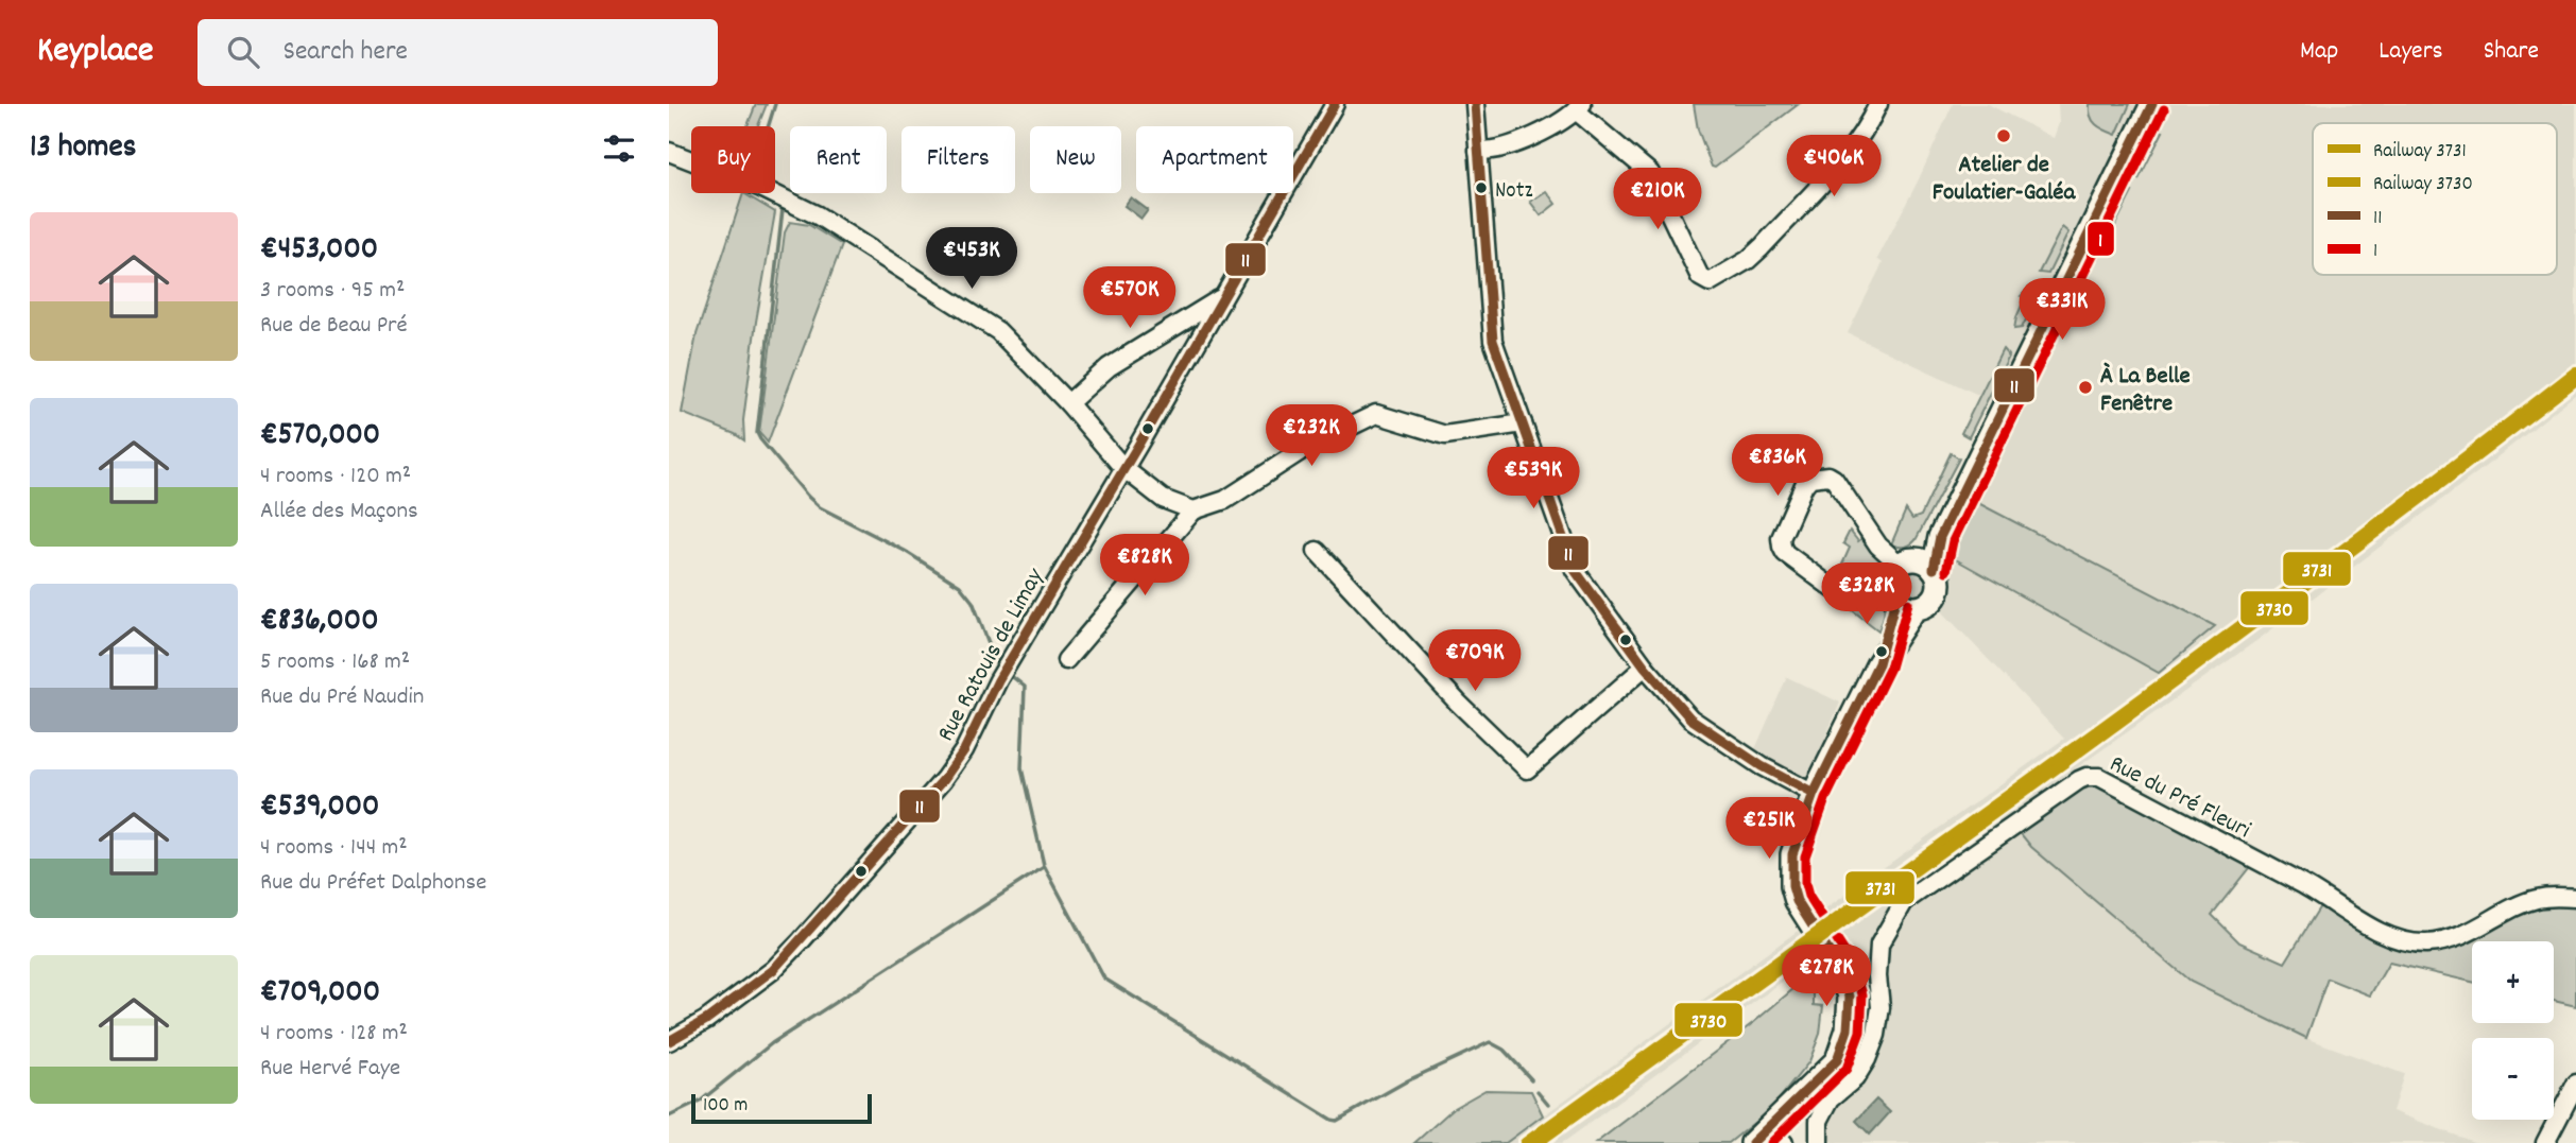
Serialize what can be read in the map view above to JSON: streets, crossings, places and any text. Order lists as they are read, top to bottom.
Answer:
{
  "streets": {
    "street": ["Rue Ratouis de Limay", "Rue du Pré Fleuri"]
  },
  "places": ["Atelier de Foulatier-Galéa", "Notz", "À La Belle Fenêtre"],
  "lines": [
    "transit line 11",
    "transit line 1",
    "rail line 3731",
    "rail line 3730"
  ],
  "legend": [
    "Railway 3731",
    "Railway 3730",
    "11",
    "1"
  ],
  "scale_bar": "100 m",
  "page": {
    "header": "Keyplace",
    "search": "Search here",
    "nav": ["Map", "Layers", "Share"],
    "heading": "13 homes",
    "chip": [
      "Buy",
      "Rent",
      "Filters",
      "New",
      "Apartment"
    ],
    "price": [
      "€406K",
      "€210K",
      "€453K",
      "€570K",
      "€331K",
      "€232K",
      "€836K",
      "€539K",
      "€828K",
      "€328K",
      "€709K",
      "€251K",
      "€278K"
    ],
    "list": [
      {
        "name": "€453,000",
        "note": "3 rooms · 95 m² · Rue de Beau Pré"
      },
      {
        "name": "€570,000",
        "note": "4 rooms · 120 m² · Allée des Maçons"
      },
      {
        "name": "€836,000",
        "note": "5 rooms · 168 m² · Rue du Pré Naudin"
      },
      {
        "name": "€539,000",
        "note": "4 rooms · 144 m² · Rue du Préfet Dalphonse"
      },
      {
        "name": "€709,000",
        "note": "4 rooms · 128 m² · Rue Hervé Faye"
      }
    ],
    "map_buttons": ["+", "−"],
    "scale": "100 m"
  }
}
